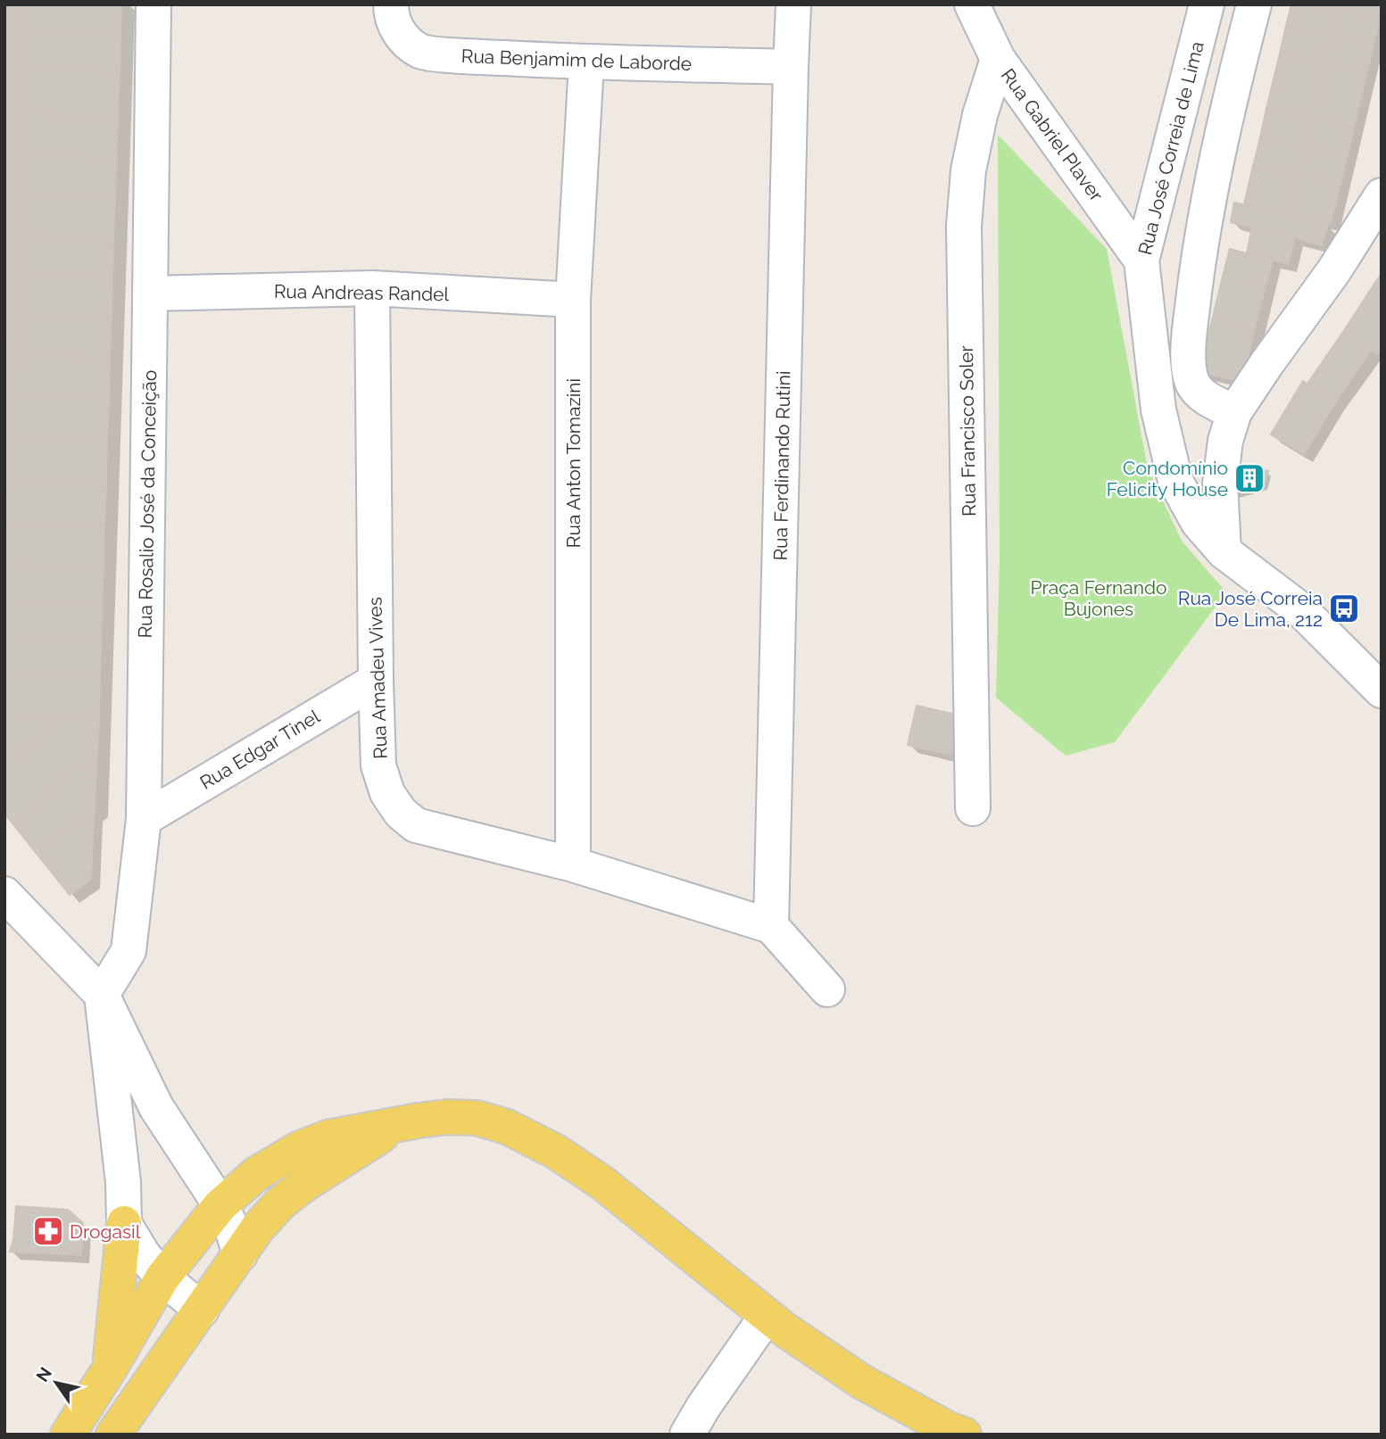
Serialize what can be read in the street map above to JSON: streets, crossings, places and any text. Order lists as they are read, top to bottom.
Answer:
{
  "streets": {
    "street": [
      "Rua Benjamim de Laborde",
      "Rua Gabriel Plaver",
      "Rua José Correia de Lima",
      "Rua Andreas Randel",
      "Rua Francisco Soler",
      "Rua Anton Tomazini",
      "Rua Ferdinando Rutini",
      "Rua Rosalio José da Conceição",
      "Rua Amadeu Vives",
      "Rua Edgar Tinel"
    ]
  },
  "crossings": [
    ["Rua Benjamim de Laborde", "Rua Anton Tomazini"],
    ["Rua Benjamim de Laborde", "Rua Ferdinando Rutini"],
    ["Rua Gabriel Plaver", "Rua José Correia de Lima"],
    ["Rua Gabriel Plaver", "Rua Francisco Soler"],
    ["Rua Andreas Randel", "Rua Anton Tomazini"],
    ["Rua Andreas Randel", "Rua Rosalio José da Conceição"],
    ["Rua Andreas Randel", "Rua Amadeu Vives"],
    ["Rua Anton Tomazini", "Rua Amadeu Vives"],
    ["Rua Ferdinando Rutini", "Rua Amadeu Vives"],
    ["Rua Rosalio José da Conceição", "Rua Edgar Tinel"],
    ["Rua Amadeu Vives", "Rua Edgar Tinel"]
  ],
  "parks": ["Praça Fernando Bujones"],
  "places": {
    "building": ["Condomínio Felicity House"],
    "bus stop": ["Rua José Correia De Lima, 212"],
    "pharmacy": ["Drogasil"]
  },
  "north": "top left"
}
